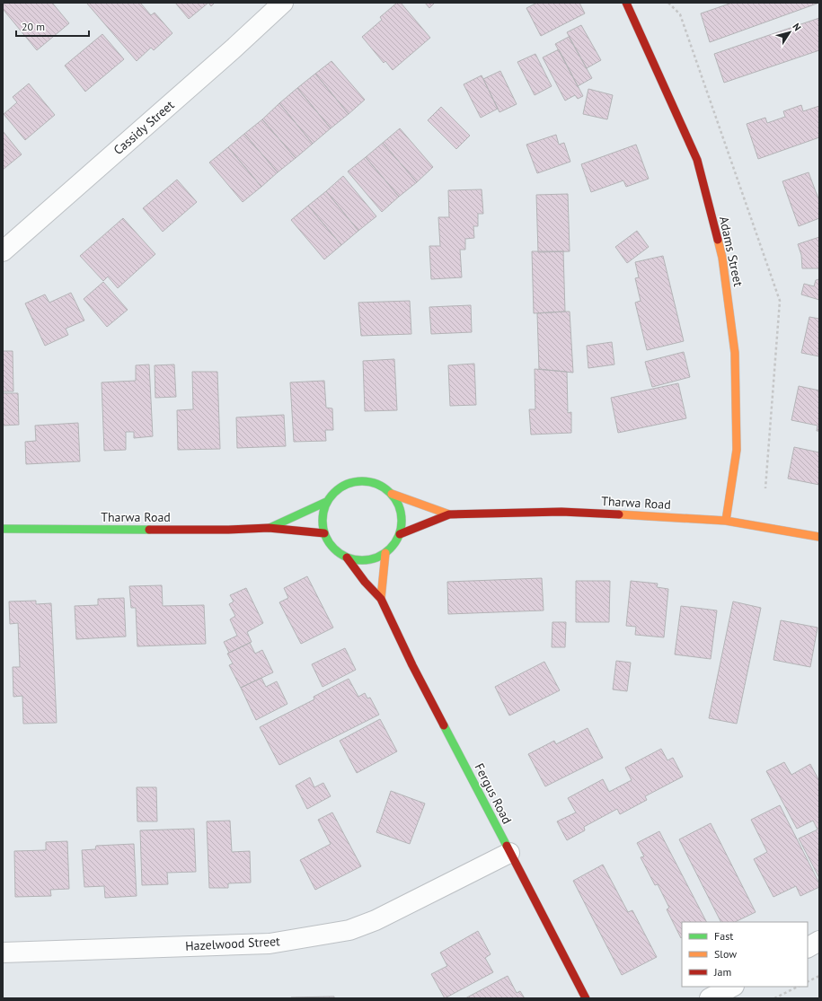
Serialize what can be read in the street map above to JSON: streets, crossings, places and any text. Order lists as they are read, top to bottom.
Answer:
{
  "streets": {
    "street": [
      "Cassidy Street",
      "Adams Street",
      "Tharwa Road",
      "Fergus Road",
      "Hazelwood Street"
    ]
  },
  "crossings": [
    ["Adams Street", "Tharwa Road"],
    ["Tharwa Road", "Fergus Road"],
    ["Fergus Road", "Hazelwood Street"]
  ],
  "legend": ["Fast", "Slow", "Jam"],
  "scale_bar": "20 m",
  "north": "top right"
}
